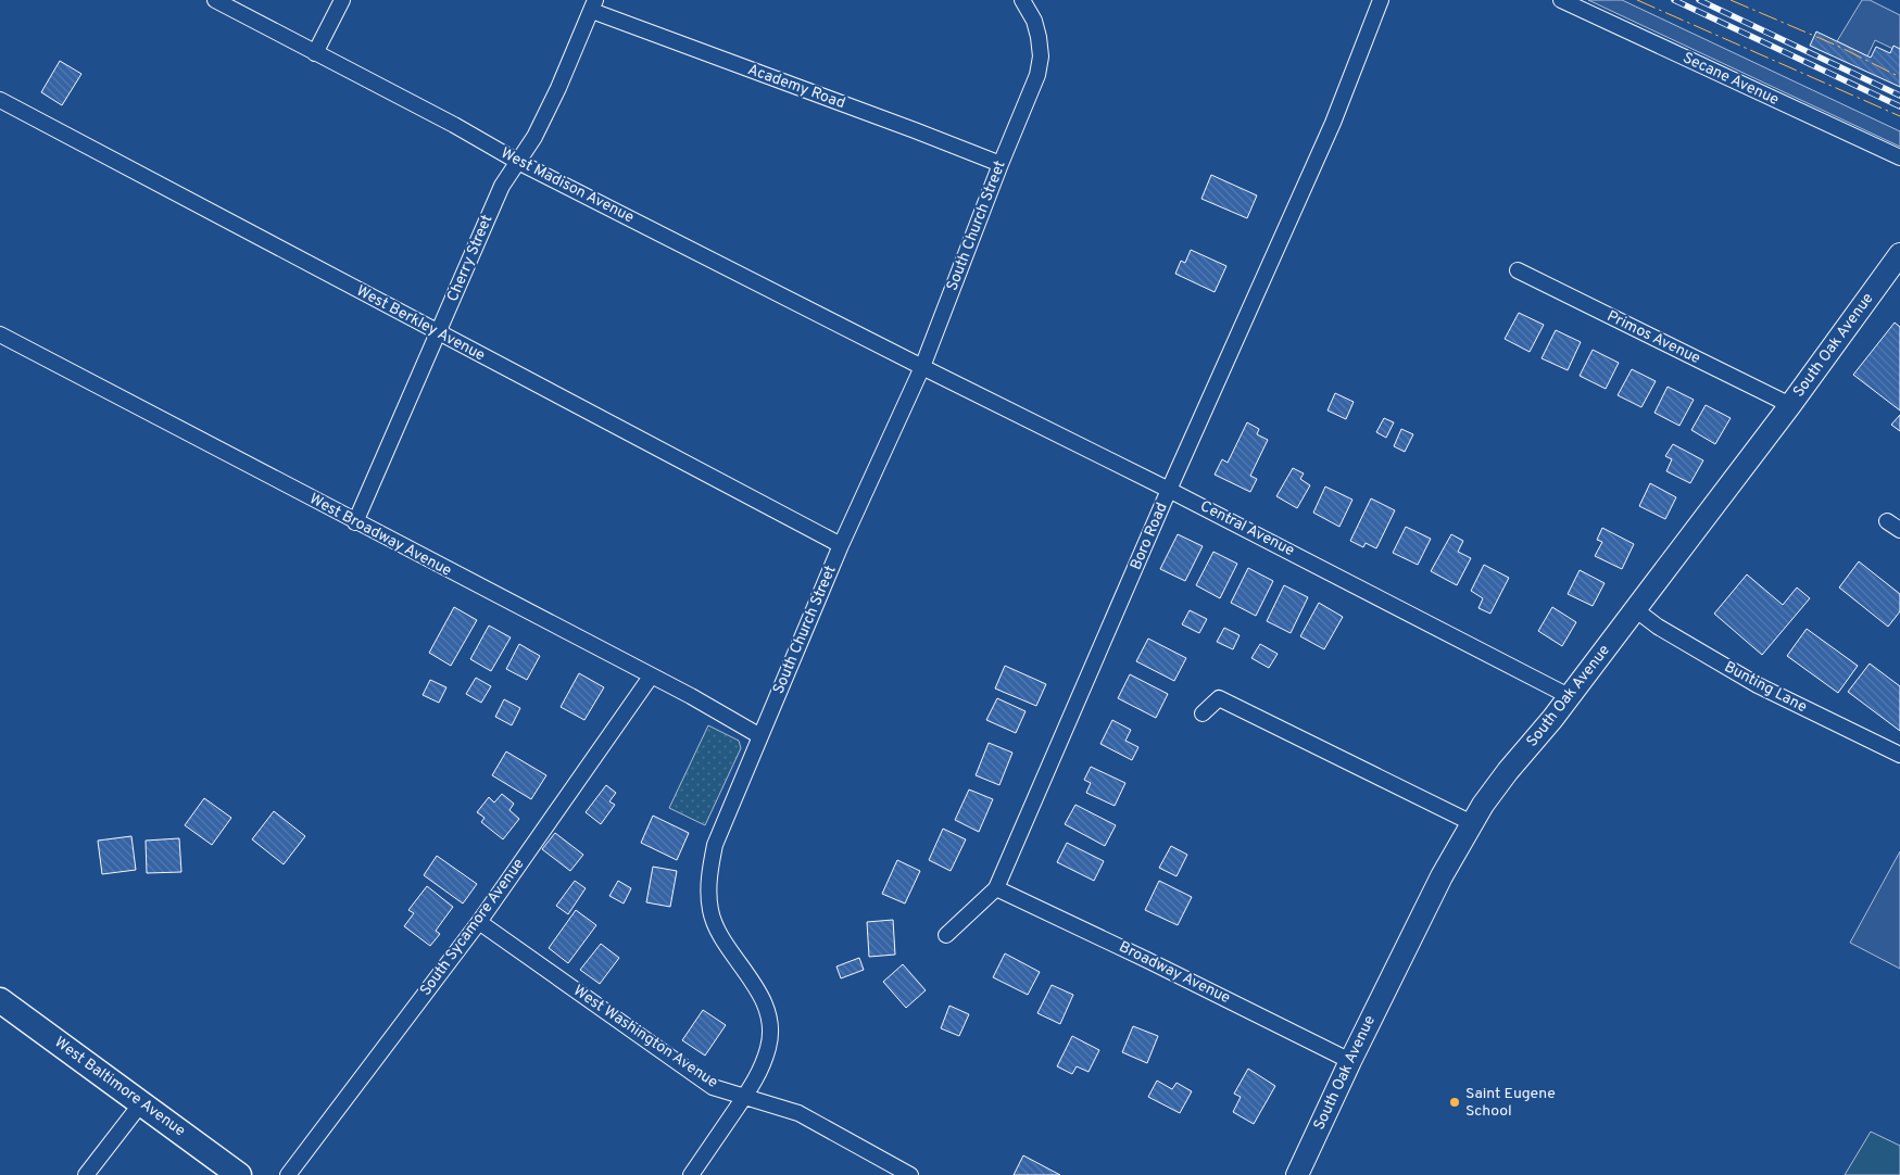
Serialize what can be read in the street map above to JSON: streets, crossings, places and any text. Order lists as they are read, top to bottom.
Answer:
{
  "streets": {
    "main road": ["South Oak Avenue", "West Baltimore Avenue"],
    "street": [
      "Secane Avenue",
      "Academy Road",
      "West Madison Avenue",
      "South Church Street",
      "Cherry Street",
      "West Berkley Avenue",
      "Primos Avenue",
      "Central Avenue",
      "West Broadway Avenue",
      "Boro Road",
      "Bunting Lane",
      "South Sycamore Avenue",
      "Broadway Avenue",
      "West Washington Avenue"
    ]
  },
  "crossings": [
    ["Academy Road", "South Church Street"],
    ["Academy Road", "Cherry Street"],
    ["West Madison Avenue", "South Church Street"],
    ["West Madison Avenue", "Cherry Street"],
    ["West Madison Avenue", "Central Avenue"],
    ["South Church Street", "West Berkley Avenue"],
    ["South Church Street", "Central Avenue"],
    ["South Church Street", "West Broadway Avenue"],
    ["South Church Street", "West Washington Avenue"],
    ["Cherry Street", "West Berkley Avenue"],
    ["Cherry Street", "West Broadway Avenue"],
    ["Primos Avenue", "South Oak Avenue"],
    ["South Oak Avenue", "Central Avenue"],
    ["South Oak Avenue", "Bunting Lane"],
    ["South Oak Avenue", "Broadway Avenue"],
    ["Central Avenue", "Boro Road"],
    ["West Broadway Avenue", "South Sycamore Avenue"],
    ["Boro Road", "Broadway Avenue"],
    ["South Sycamore Avenue", "West Washington Avenue"]
  ],
  "places": ["Saint Eugene School"]
}
